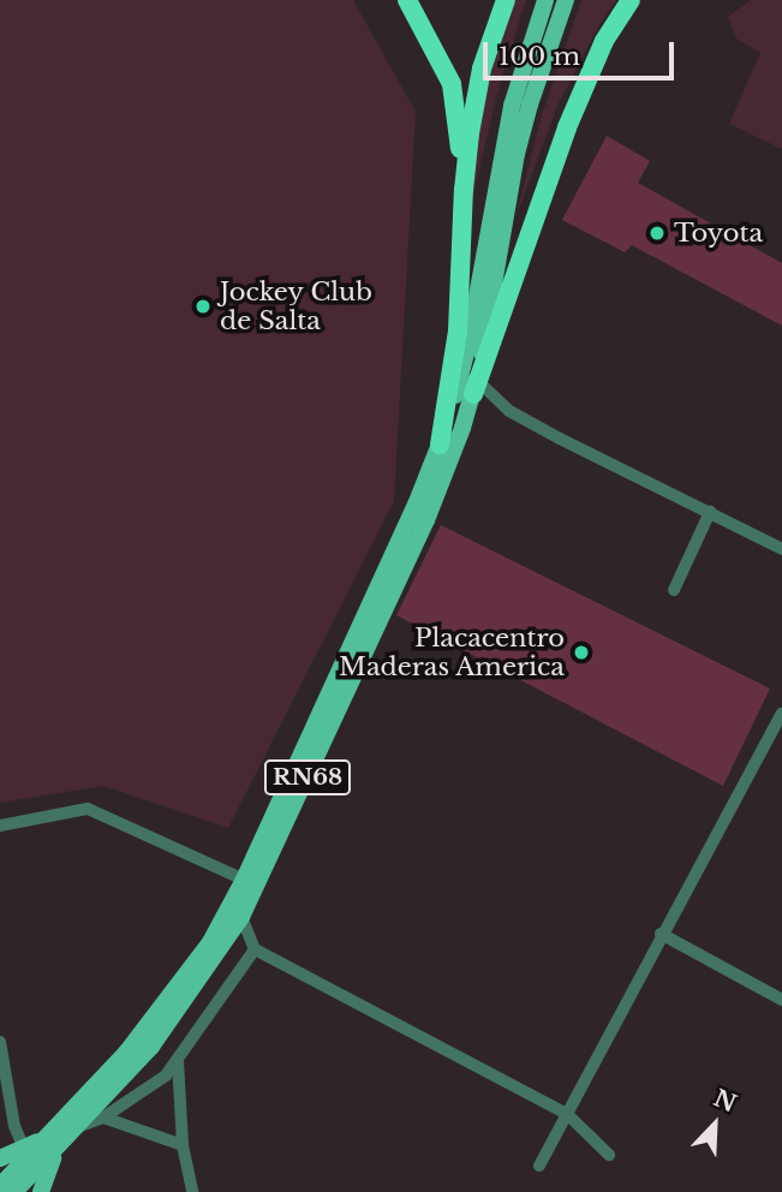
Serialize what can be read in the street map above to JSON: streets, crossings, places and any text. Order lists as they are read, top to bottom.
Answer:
{
  "streets": {
    "highway": ["RN68"]
  },
  "places": ["Toyota", "Jockey Club de Salta", "Placacentro Maderas America"],
  "scale_bar": "100 m",
  "north": "top right"
}
